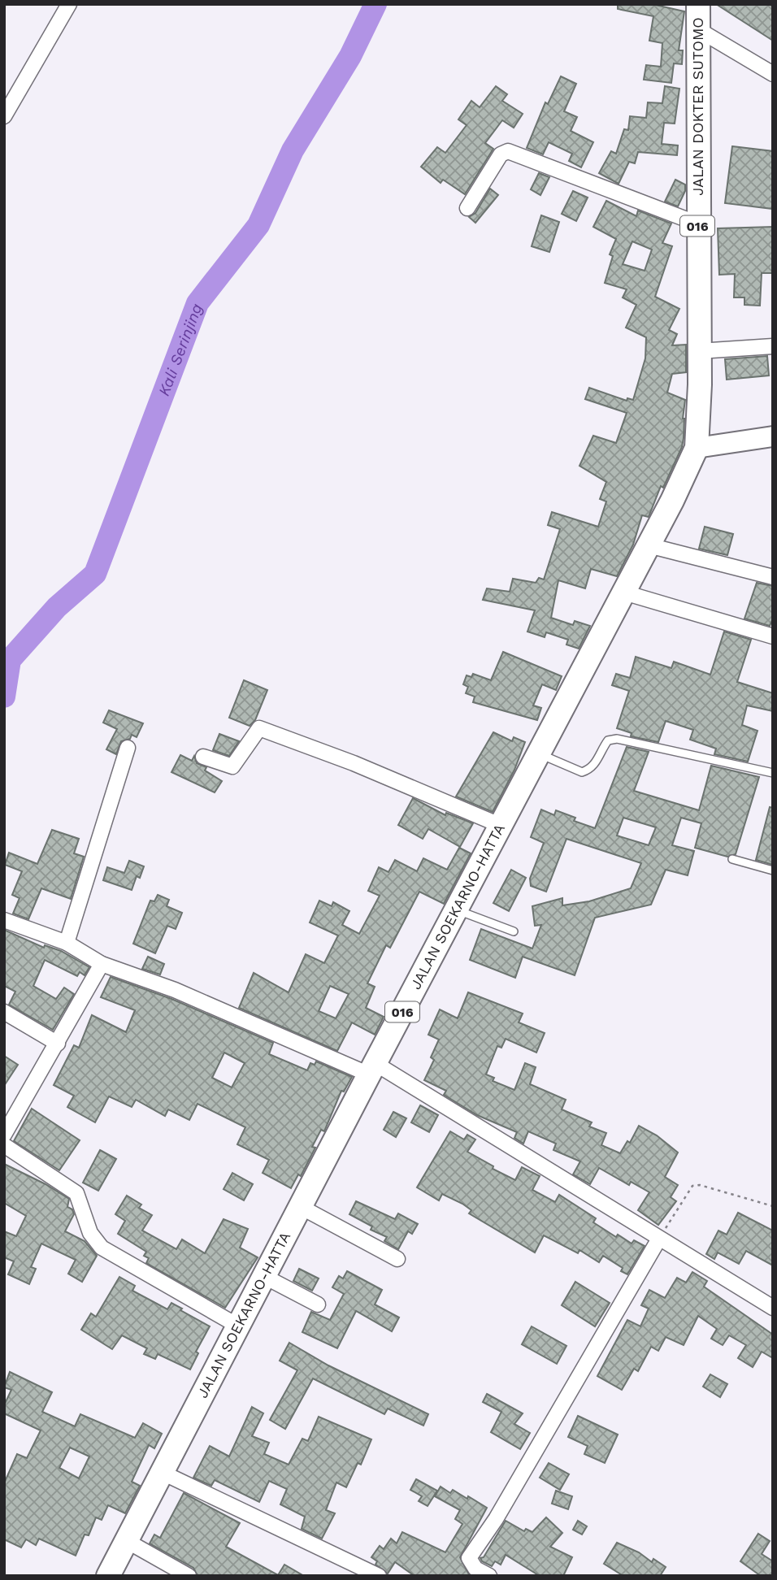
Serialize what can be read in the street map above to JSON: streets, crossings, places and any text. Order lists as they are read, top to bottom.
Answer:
{
  "streets": {
    "main road": ["JALAN DOKTER SUTOMO", "016", "JALAN SOEKARNO-HATTA"]
  },
  "crossings": [
    ["JALAN DOKTER SUTOMO", "JALAN SOEKARNO-HATTA"]
  ],
  "water": ["Kali Serinjing"]
}
